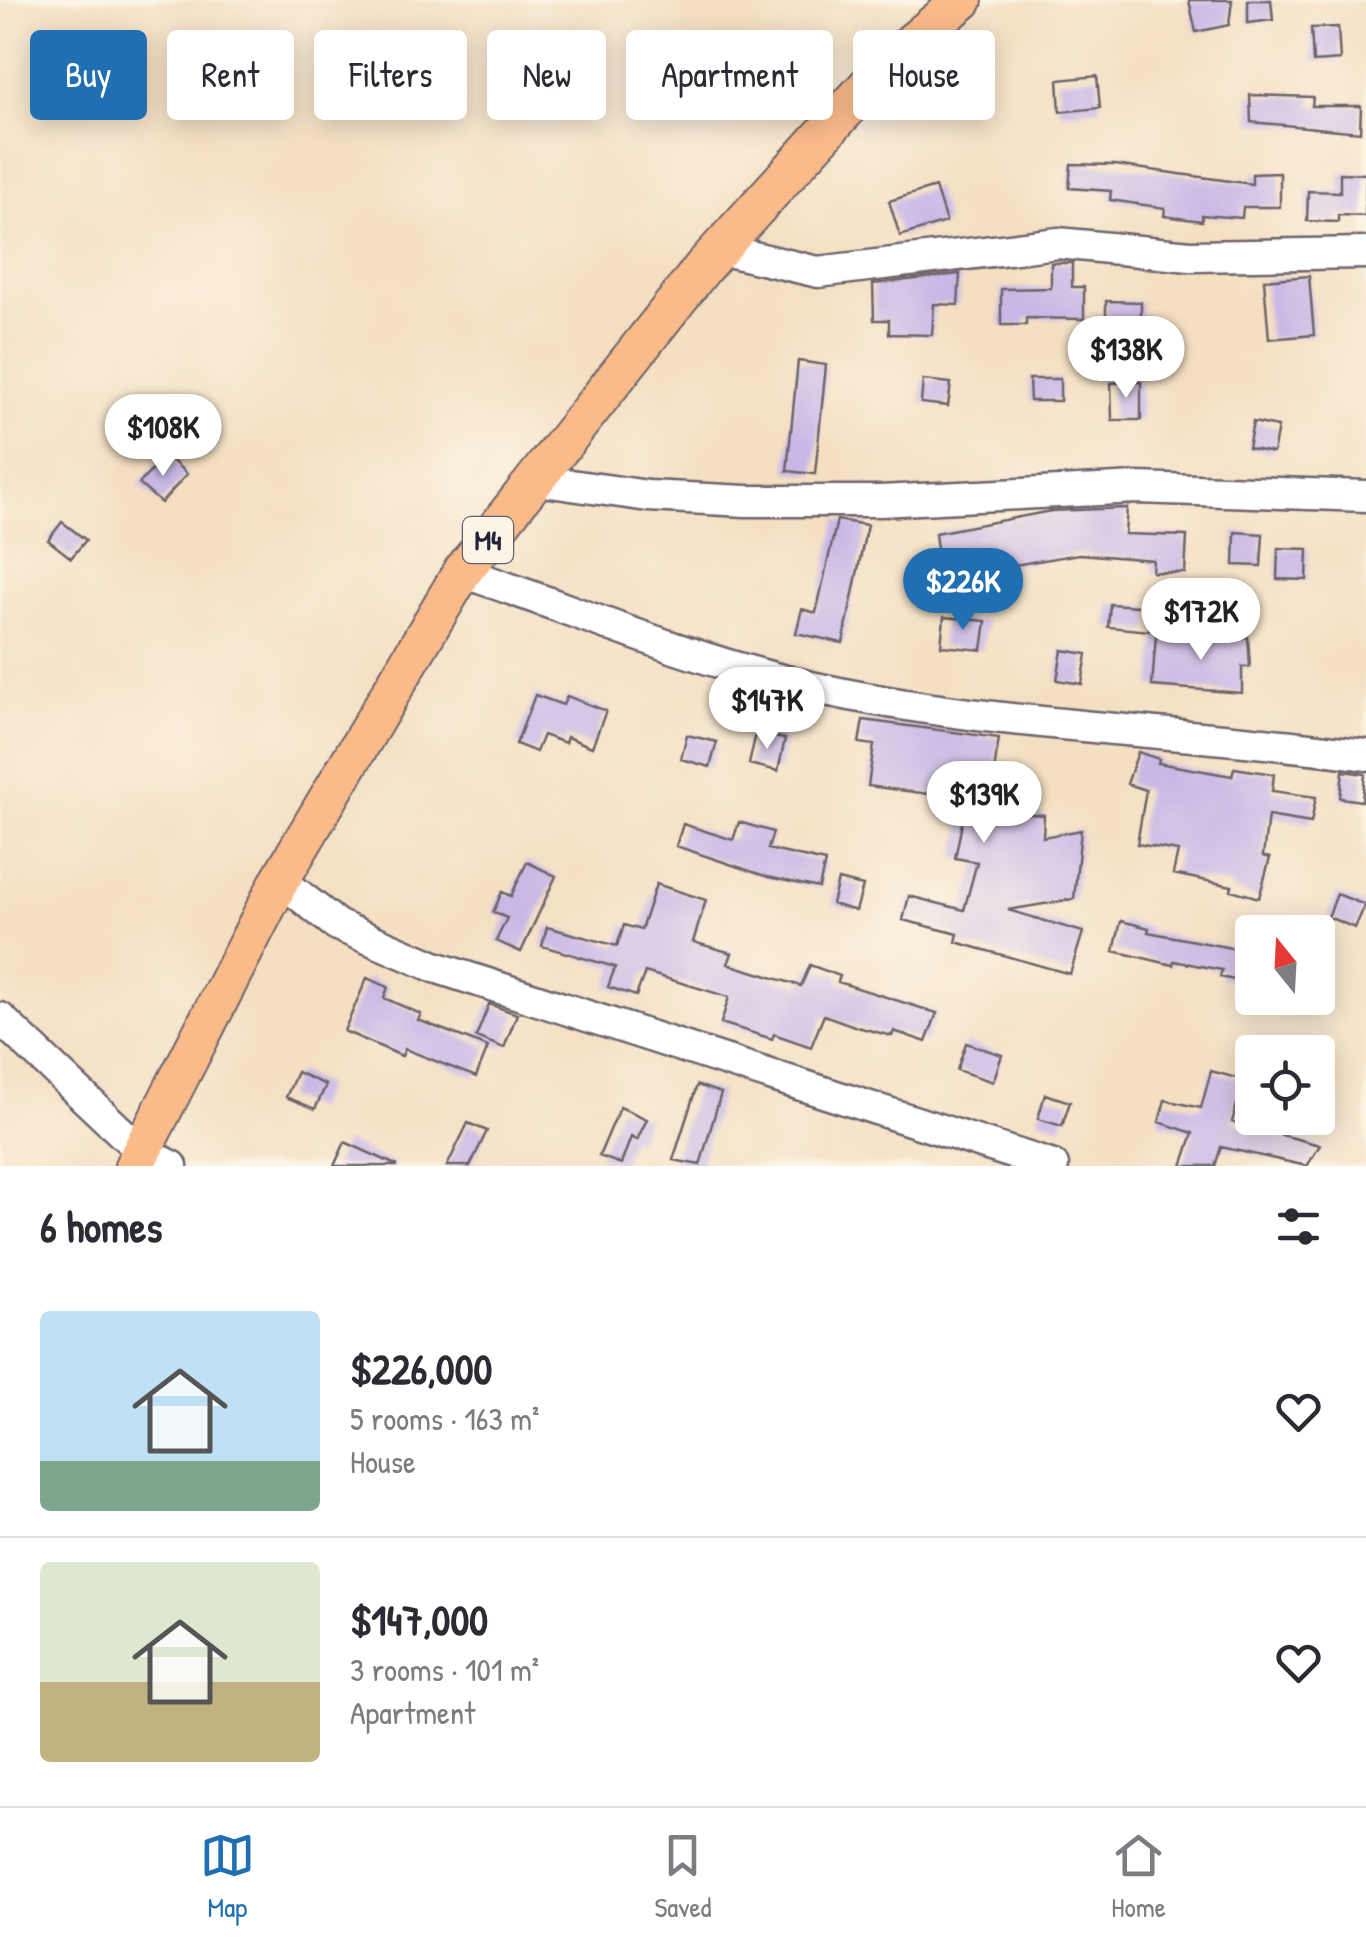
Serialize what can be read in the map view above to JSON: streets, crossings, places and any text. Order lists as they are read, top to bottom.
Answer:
{
  "streets": {
    "main road": ["M4"]
  },
  "north": "top",
  "page": {
    "chip": [
      "Buy",
      "Rent",
      "Filters",
      "New",
      "Apartment",
      "House"
    ],
    "price": [
      "$138K",
      "$108K",
      "$226K",
      "$172K",
      "$147K",
      "$139K"
    ],
    "heading": "6 homes",
    "list": [
      {
        "name": "$226,000",
        "note": "5 rooms · 163 m² · House"
      },
      {
        "name": "$147,000",
        "note": "3 rooms · 101 m² · Apartment"
      }
    ],
    "tabs": ["Map", "Saved", "Home"]
  }
}
